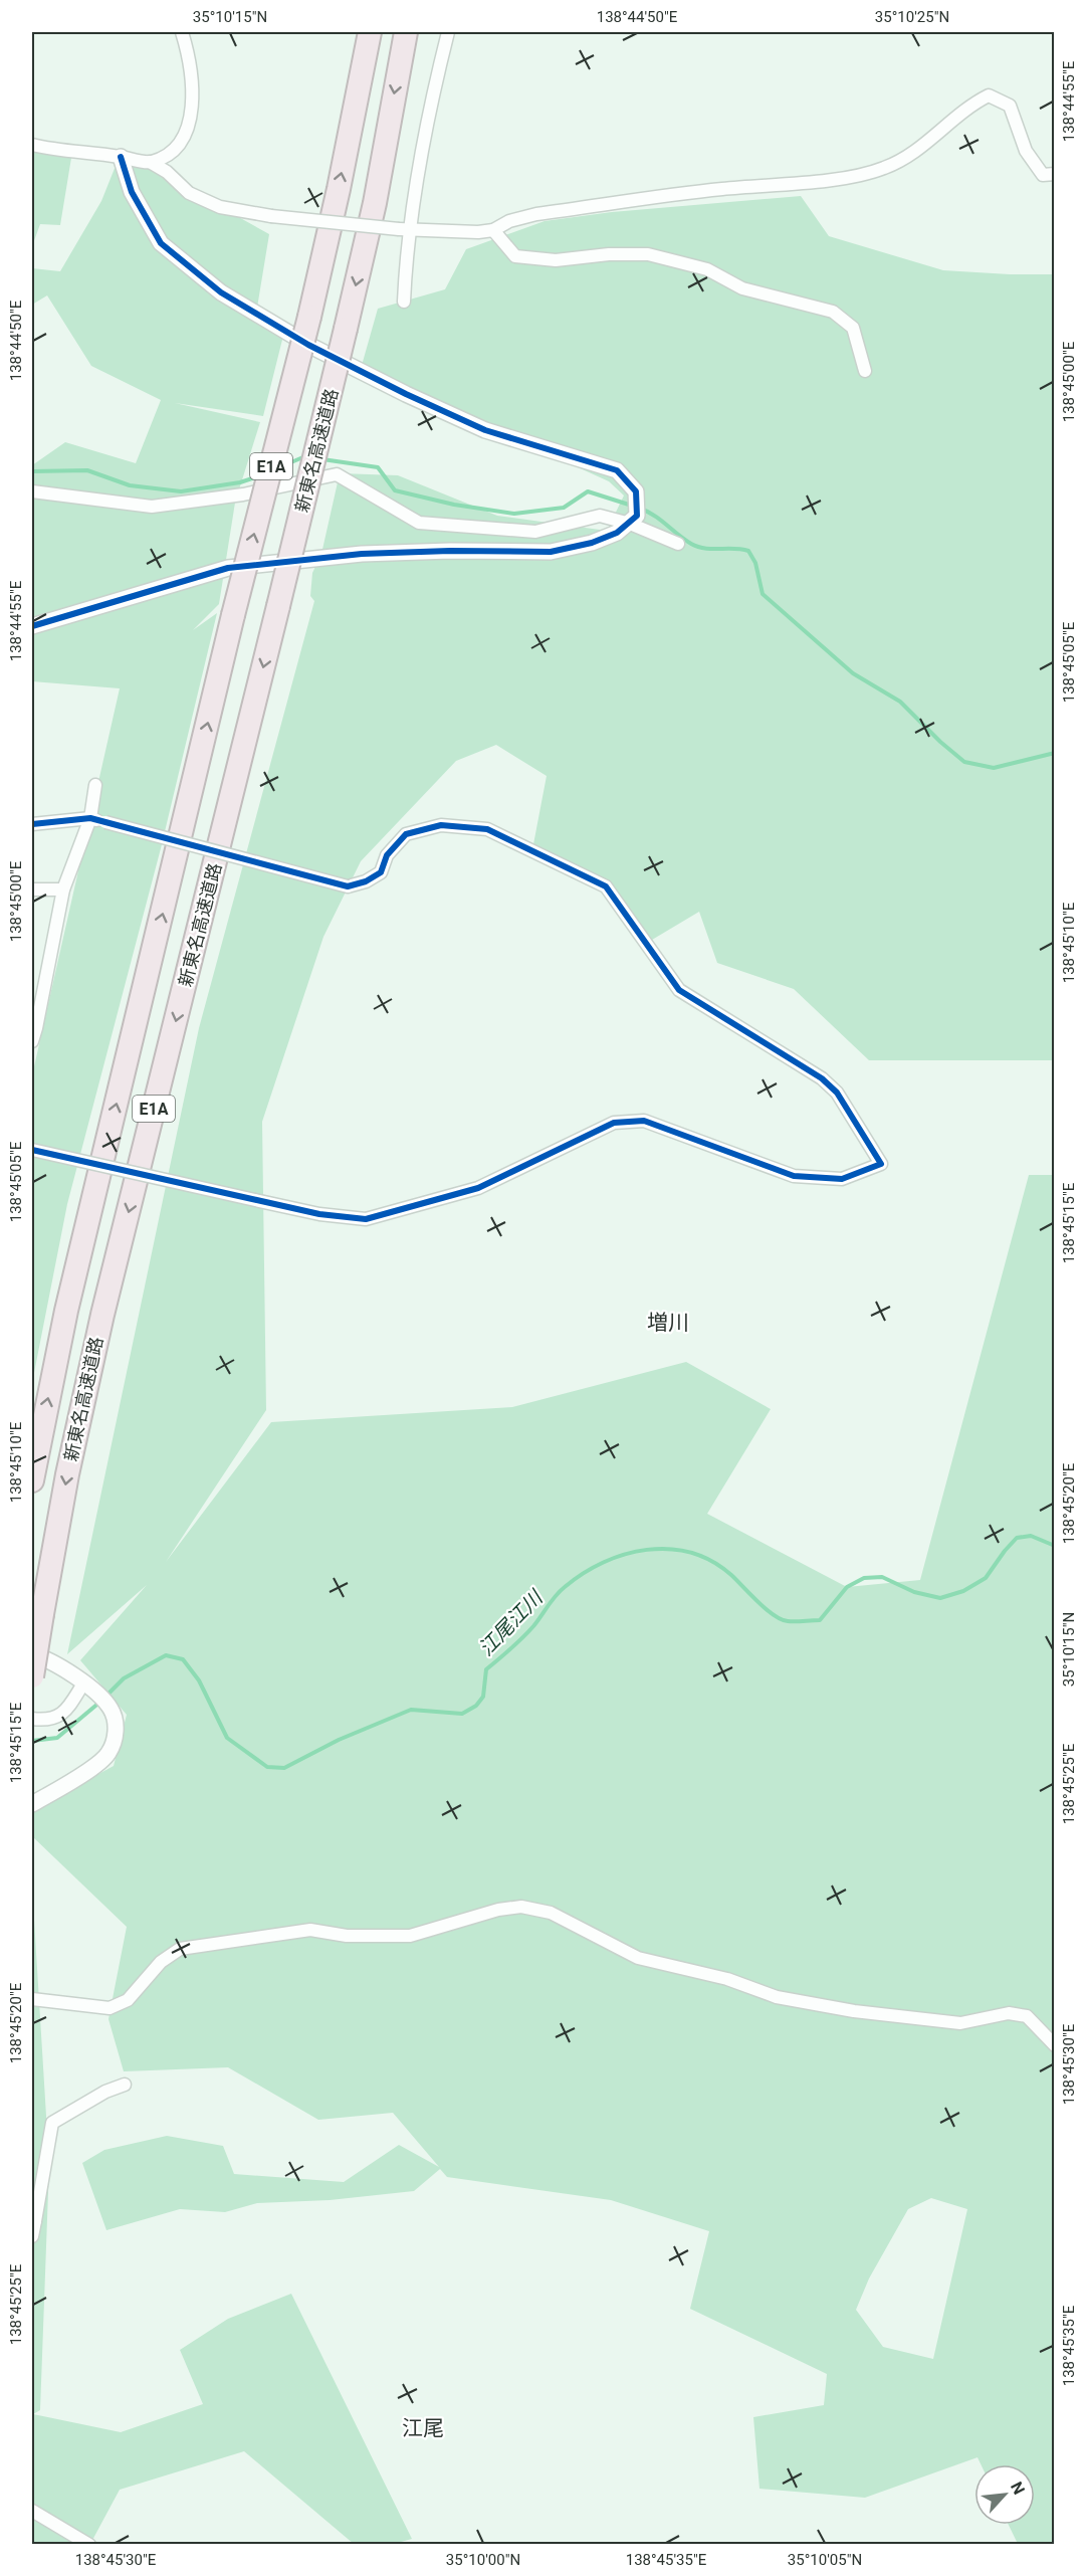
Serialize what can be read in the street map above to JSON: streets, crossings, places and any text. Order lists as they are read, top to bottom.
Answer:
{
  "streets": {
    "highway": ["新東名高速道路", "E1A"]
  },
  "districts": ["増川", "江尾"],
  "water": ["江尾江川"],
  "north": "top right",
  "coordinates": [
    "35°10'15\"N",
    "138°44'50\"E",
    "35°10'25\"N",
    "138°44'55\"E",
    "138°45'00\"E",
    "138°45'05\"E",
    "138°45'10\"E",
    "138°45'15\"E",
    "138°45'20\"E",
    "138°45'25\"E",
    "138°45'30\"E",
    "138°45'35\"E",
    "35°10'00\"N",
    "35°10'05\"N"
  ]
}
